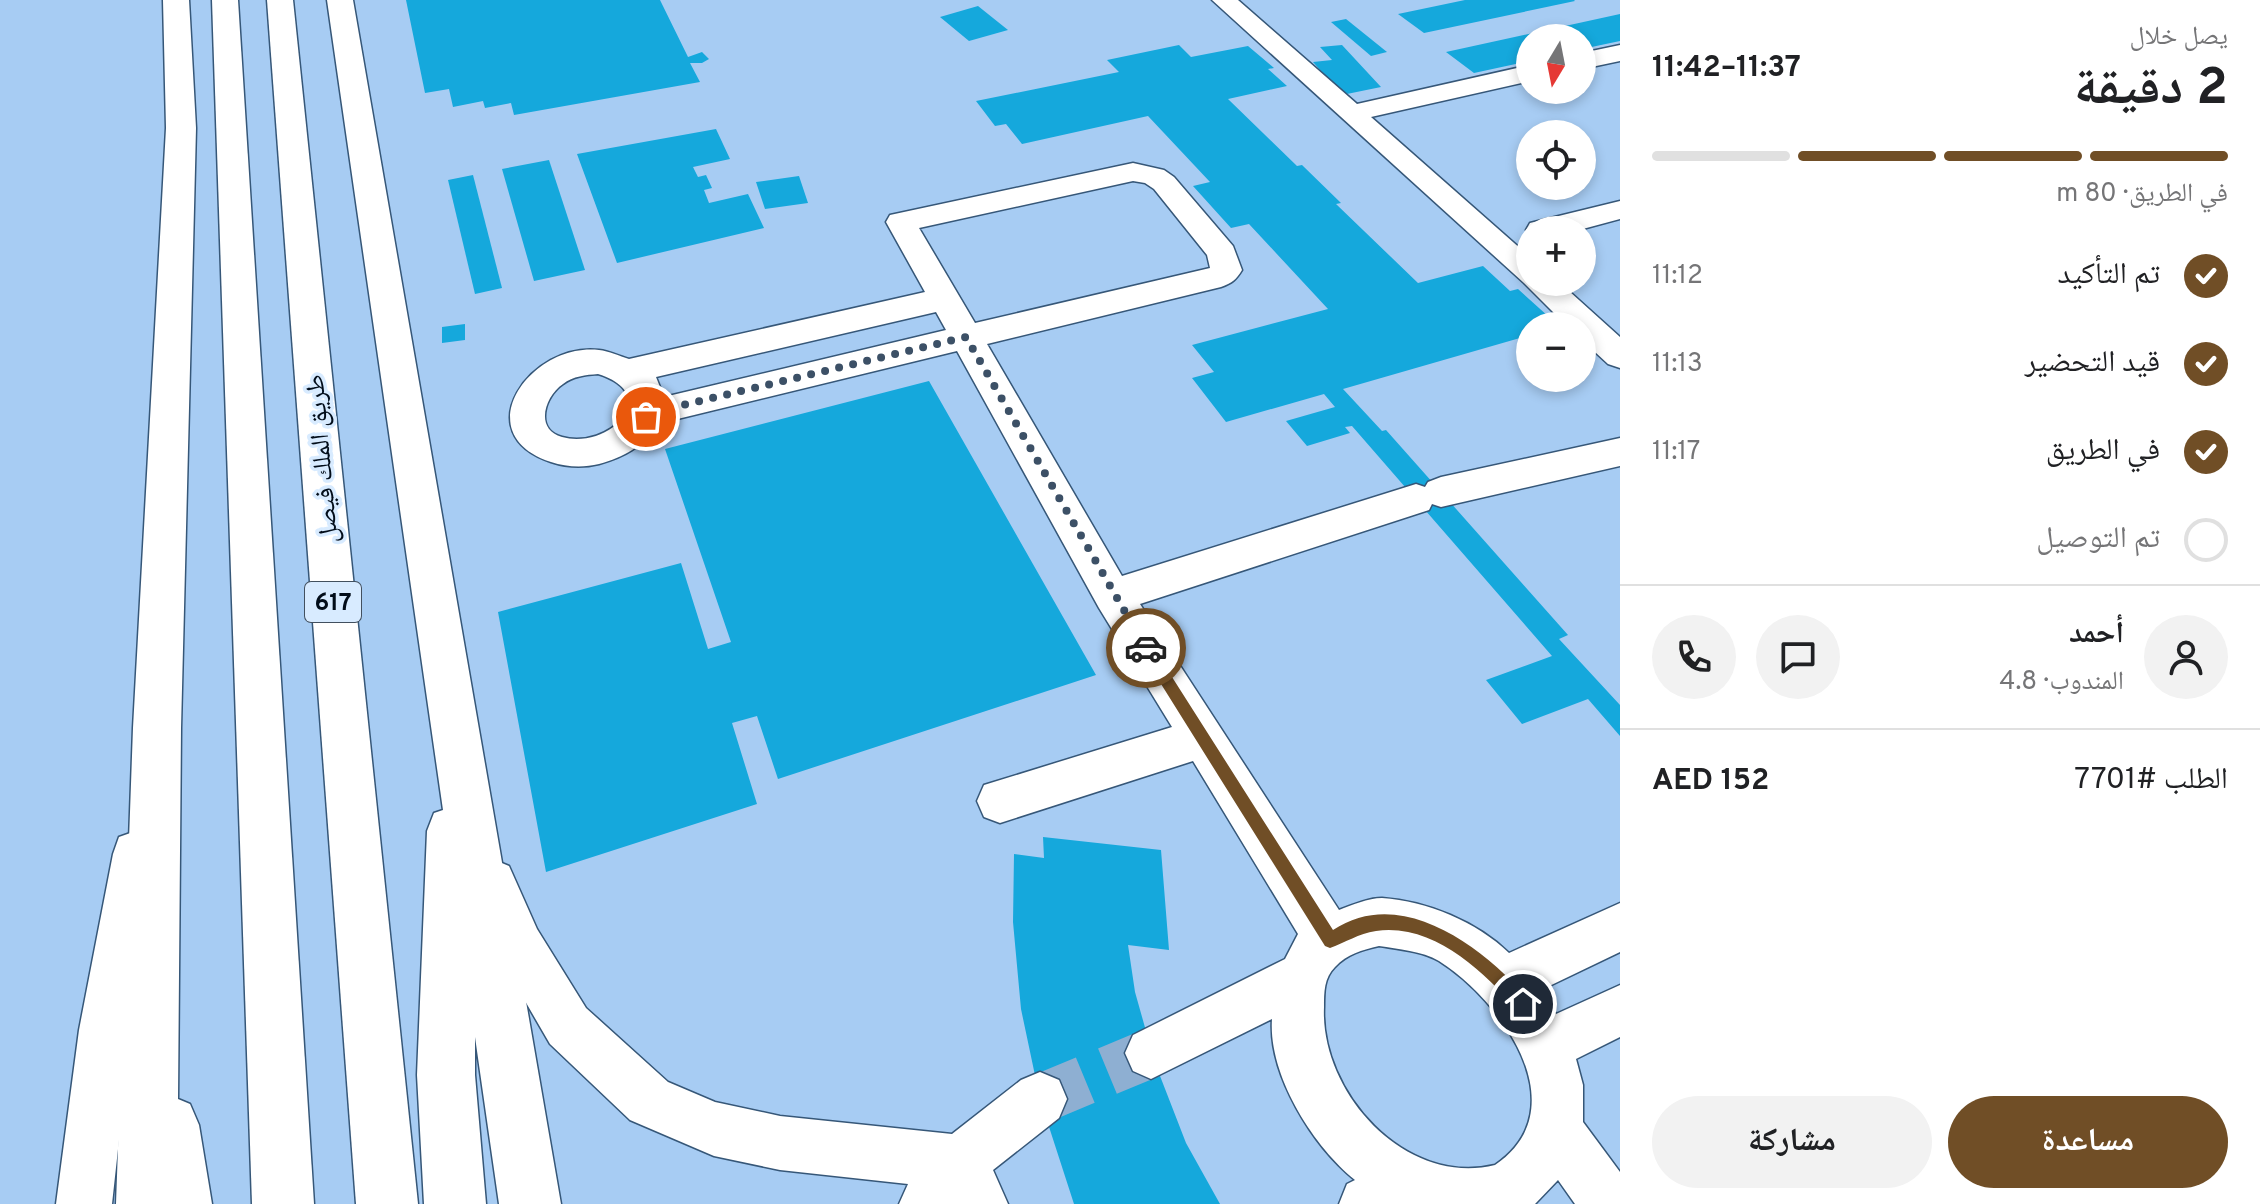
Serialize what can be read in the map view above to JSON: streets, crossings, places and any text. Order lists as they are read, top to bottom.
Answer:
{
  "streets": {
    "main road": ["طريق الملك فيصل", "617"]
  },
  "north": "bottom",
  "page": {
    "heading": ["2 دقيقة", "يصل خلال", "11:37–11:42"],
    "panel": [
      "أحمد",
      "المندوب · 4.8",
      "الطلب #7701",
      "AED 152"
    ],
    "map_buttons": ["+", "−"],
    "bar": "في الطريق · 80 m",
    "list": [
      ["تم التأكيد", "11:12"],
      ["قيد التحضير", "11:13"],
      ["في الطريق", "11:17"],
      "تم التوصيل"
    ],
    "buttons": ["مساعدة", "مشاركة"]
  }
}
